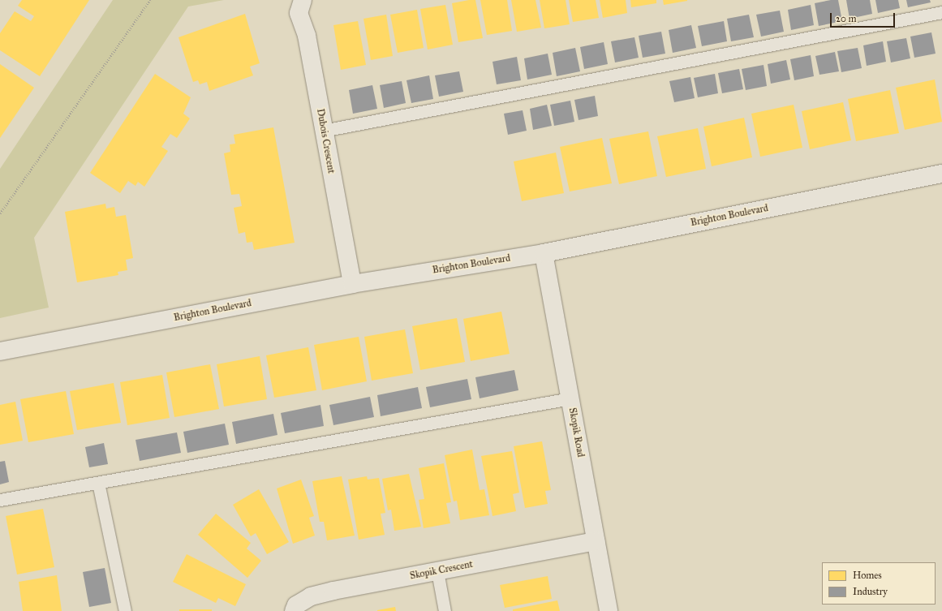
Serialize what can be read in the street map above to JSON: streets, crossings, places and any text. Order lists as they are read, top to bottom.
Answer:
{
  "streets": {
    "street": [
      "Dubois Crescent",
      "Brighton Boulevard",
      "Skopik Road",
      "Skopik Crescent"
    ]
  },
  "crossings": [
    ["Dubois Crescent", "Brighton Boulevard"],
    ["Brighton Boulevard", "Skopik Road"],
    ["Skopik Road", "Skopik Crescent"]
  ],
  "legend": ["Homes", "Industry"],
  "scale_bar": "20 m"
}
